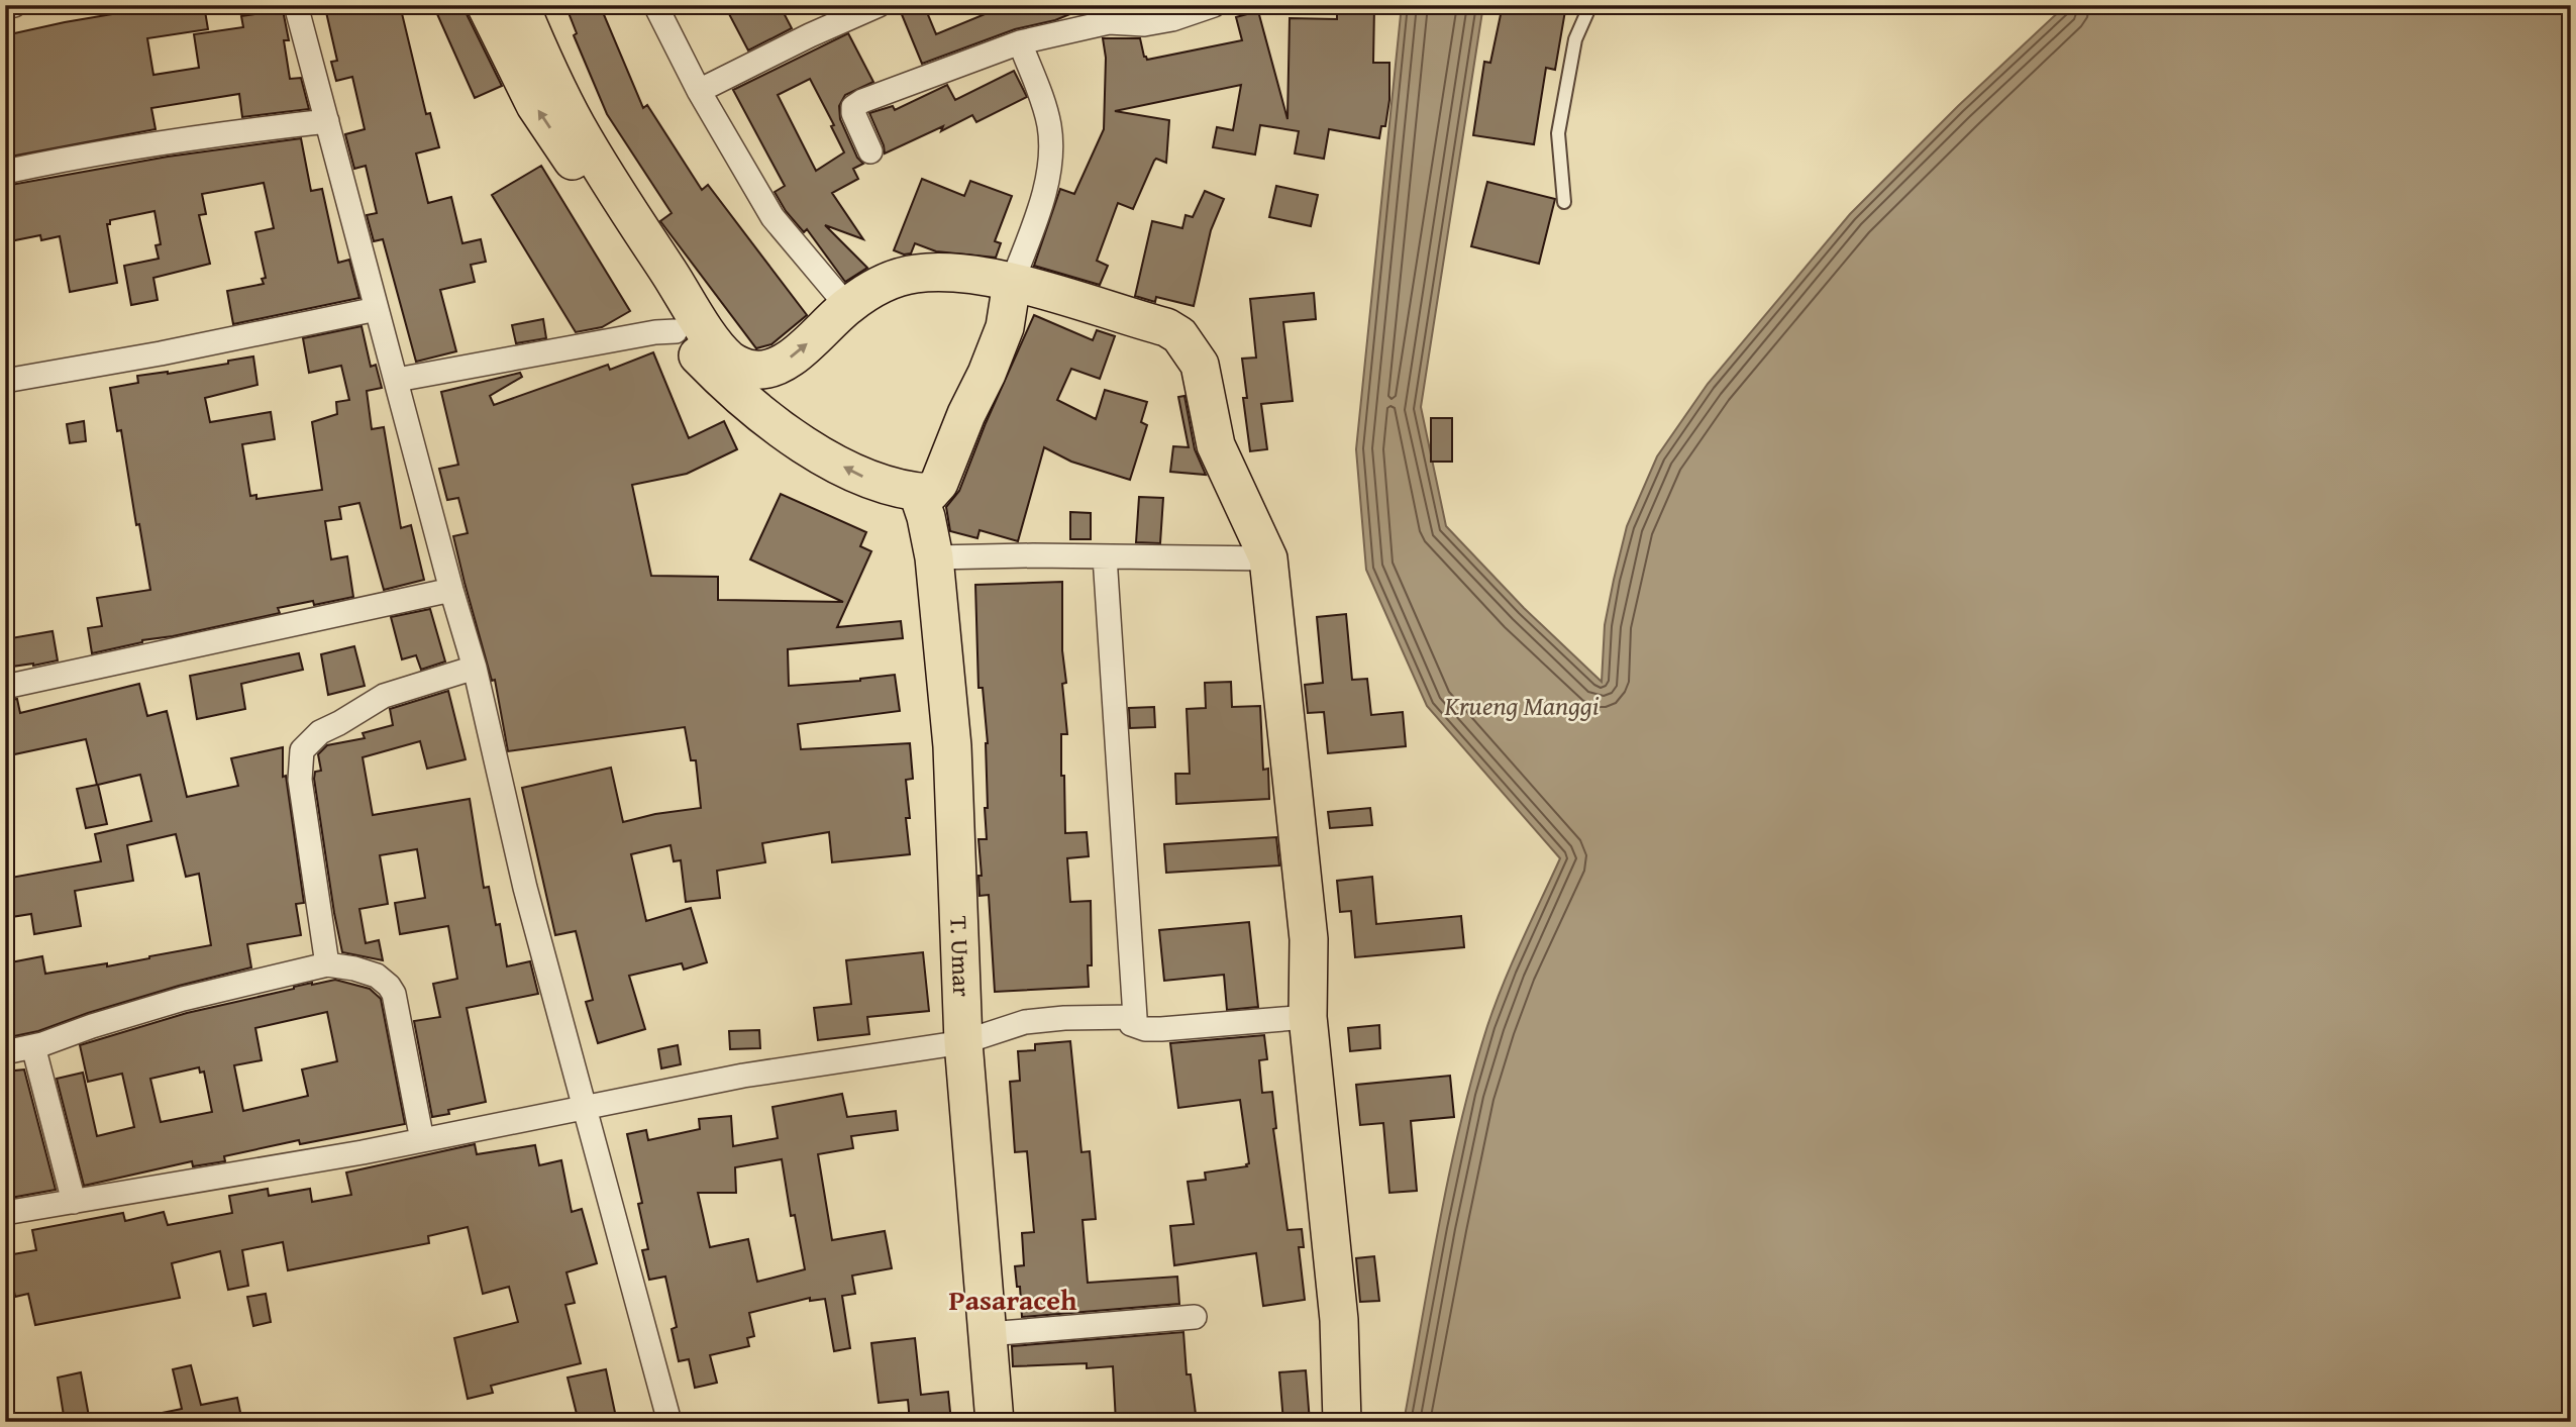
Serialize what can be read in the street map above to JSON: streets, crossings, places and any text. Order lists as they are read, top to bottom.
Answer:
{
  "streets": {
    "main road": ["T. Umar"]
  },
  "districts": ["Pasaraceh"],
  "water": ["Krueng Manggi"]
}
